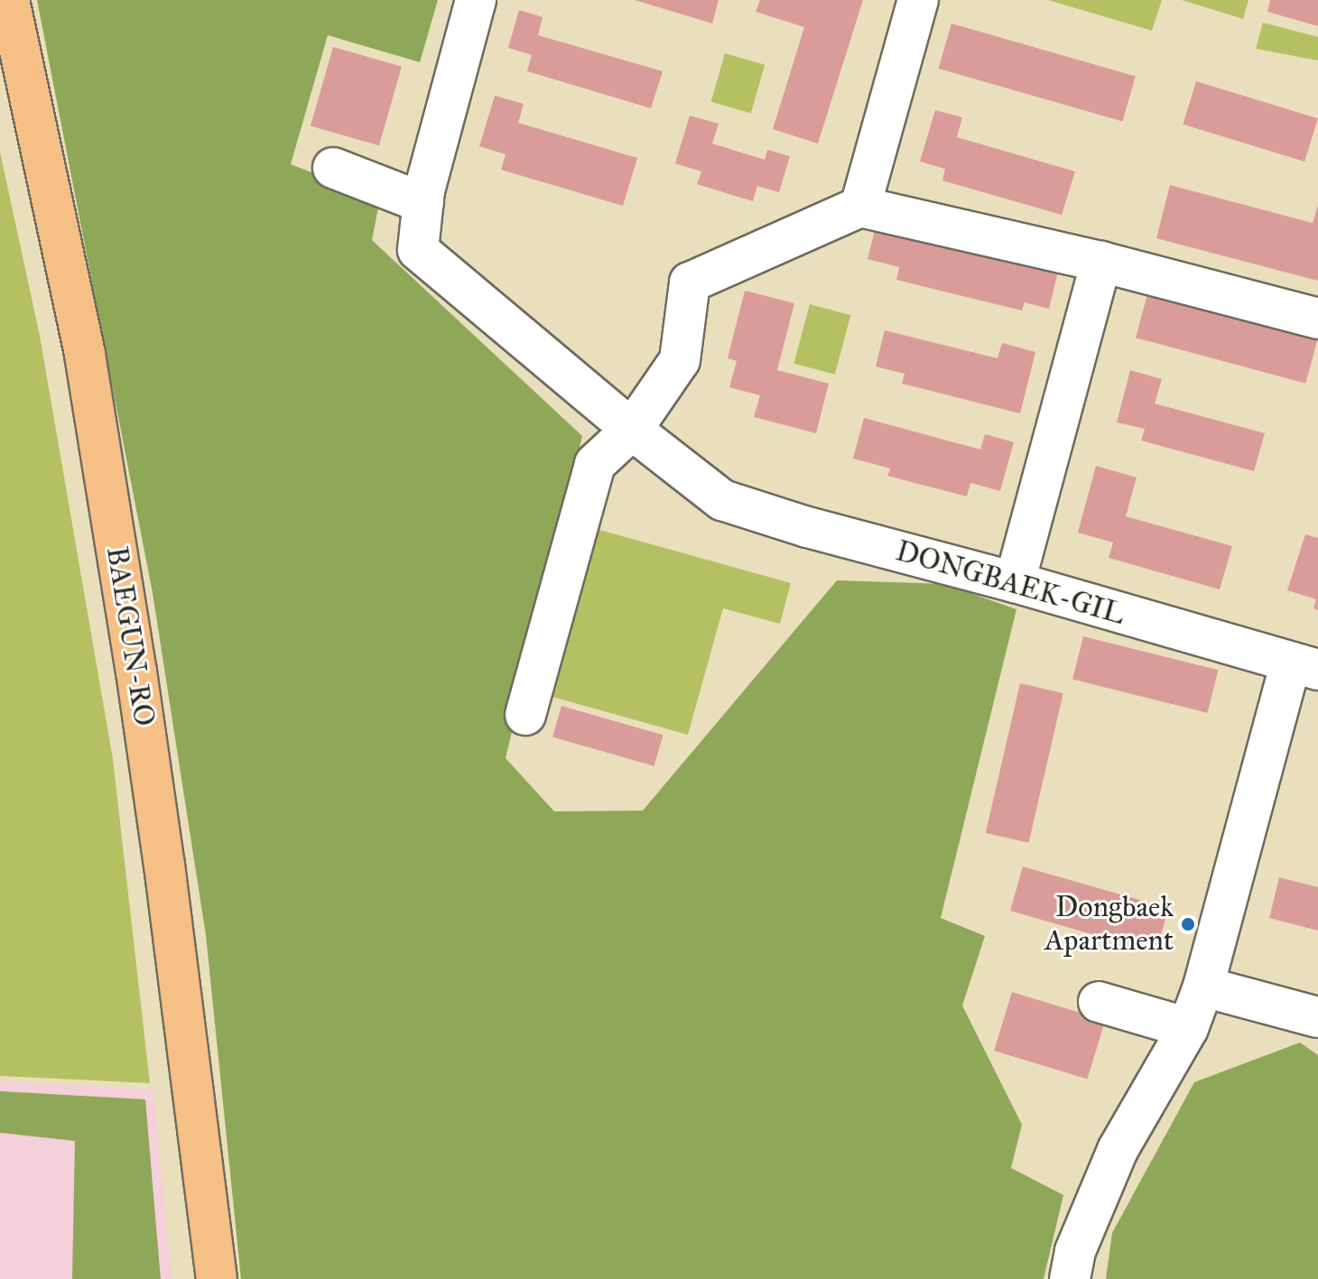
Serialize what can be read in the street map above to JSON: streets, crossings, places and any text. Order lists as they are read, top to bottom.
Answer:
{
  "streets": {
    "main road": ["BAEGUN-RO"],
    "street": ["DONGBAEK-GIL"]
  },
  "places": ["Dongbaek Apartment"]
}
